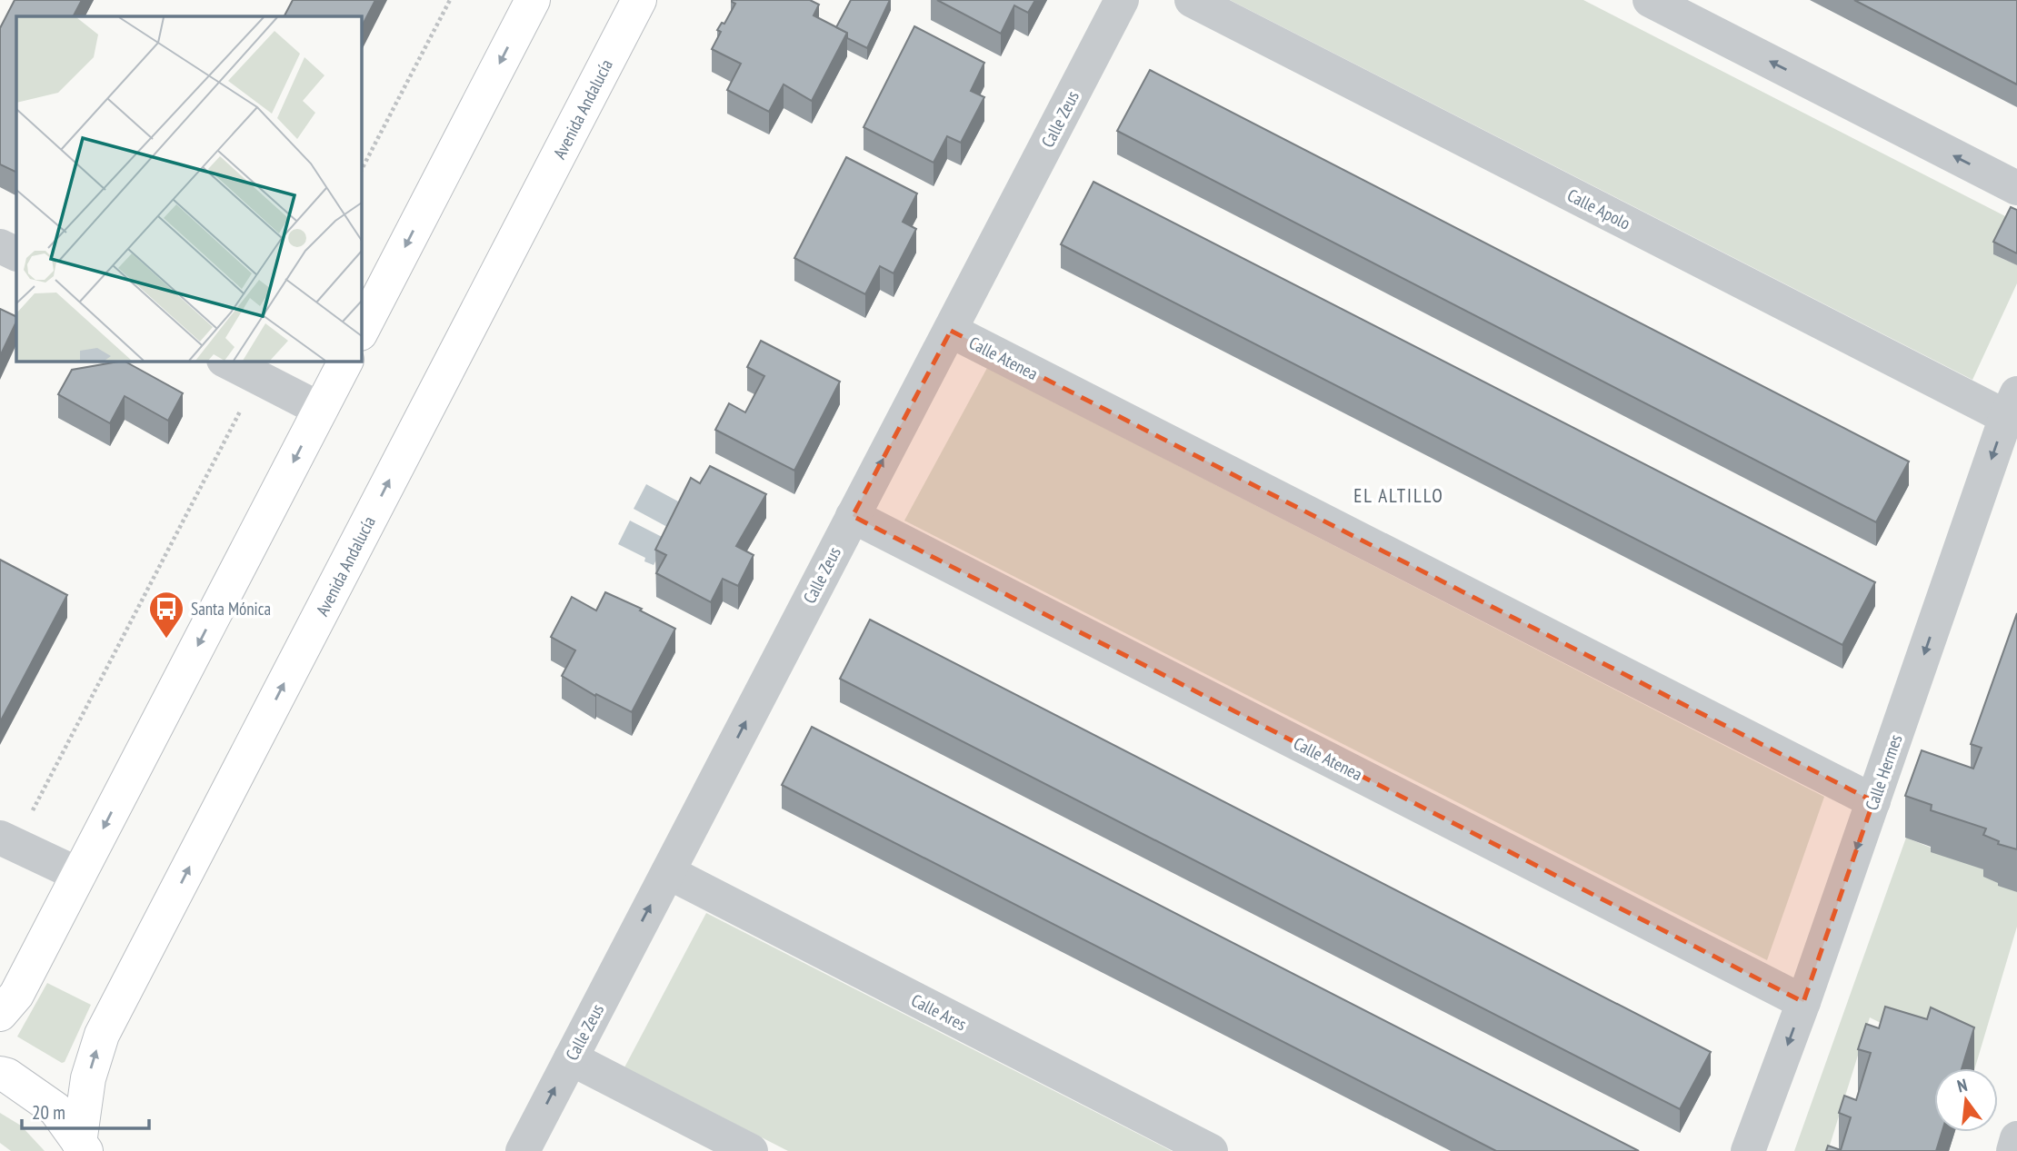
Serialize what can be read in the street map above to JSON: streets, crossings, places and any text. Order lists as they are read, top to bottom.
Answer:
{
  "streets": {
    "main road": ["Avenida Andalucía"],
    "street": [
      "Calle Zeus",
      "Calle Apolo",
      "Calle Atenea",
      "Calle Hermes",
      "Calle Ares"
    ]
  },
  "crossings": [
    ["Calle Zeus", "Calle Atenea"],
    ["Calle Zeus", "Calle Ares"],
    ["Calle Apolo", "Calle Hermes"],
    ["Calle Atenea", "Calle Hermes"]
  ],
  "one_way": ["Calle Zeus", "Calle Hermes"],
  "districts": ["EL ALTILLO"],
  "places": {
    "bus stop": ["Santa Mónica"]
  },
  "scale_bar": "20 m",
  "north": "top"
}
